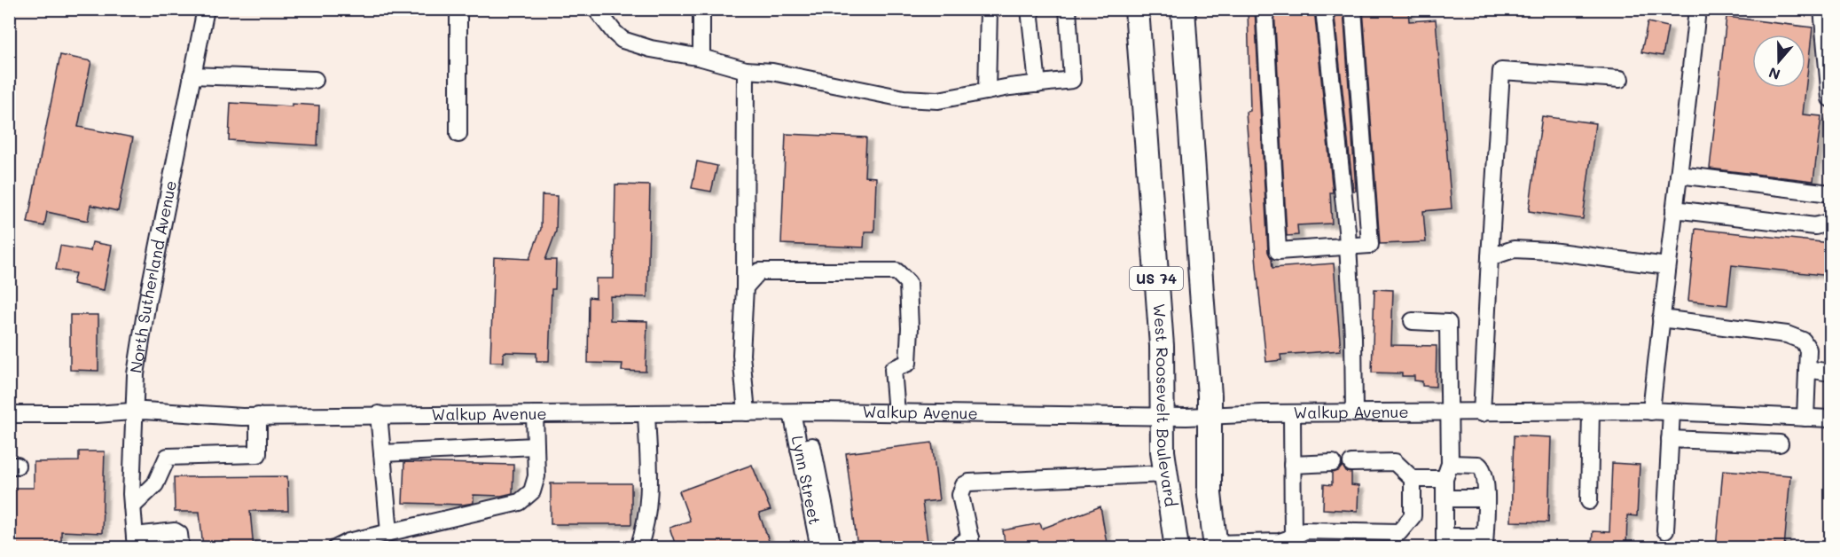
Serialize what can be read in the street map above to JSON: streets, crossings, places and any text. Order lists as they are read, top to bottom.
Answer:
{
  "streets": {
    "highway": ["US 74", "West Roosevelt Boulevard"],
    "street": ["North Sutherland Avenue", "Walkup Avenue", "Lynn Street"]
  },
  "crossings": [
    ["North Sutherland Avenue", "Walkup Avenue"],
    ["US 74", "Walkup Avenue"],
    ["West Roosevelt Boulevard", "Walkup Avenue"],
    ["Walkup Avenue", "Lynn Street"]
  ],
  "north": "bottom"
}
